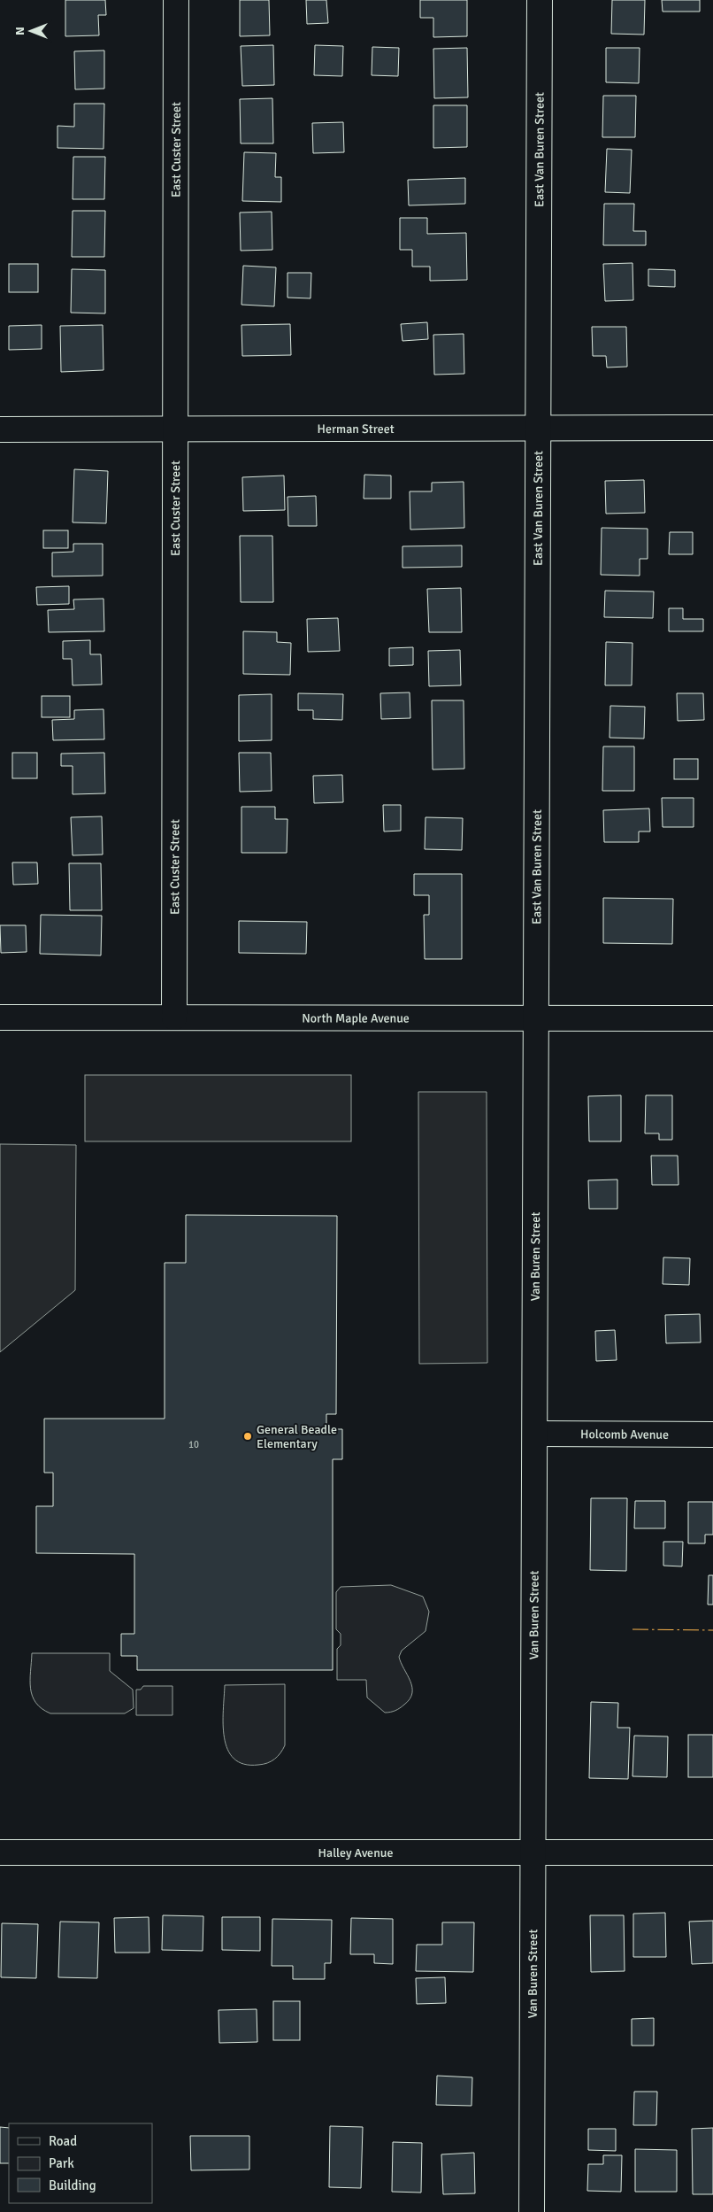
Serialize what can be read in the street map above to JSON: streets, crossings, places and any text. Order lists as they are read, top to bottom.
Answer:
{
  "streets": {
    "street": [
      "East Custer Street",
      "East Van Buren Street",
      "Herman Street",
      "North Maple Avenue",
      "Van Buren Street",
      "Holcomb Avenue",
      "Halley Avenue"
    ]
  },
  "crossings": [
    ["East Custer Street", "Herman Street"],
    ["East Custer Street", "North Maple Avenue"],
    ["East Van Buren Street", "Herman Street"],
    ["East Van Buren Street", "North Maple Avenue"],
    ["East Van Buren Street", "Van Buren Street"],
    ["North Maple Avenue", "Van Buren Street"],
    ["Van Buren Street", "Holcomb Avenue"],
    ["Van Buren Street", "Halley Avenue"]
  ],
  "places": ["General Beadle Elementary"],
  "house_numbers": ["10"],
  "legend": ["Road", "Park", "Building"],
  "north": "left"
}
